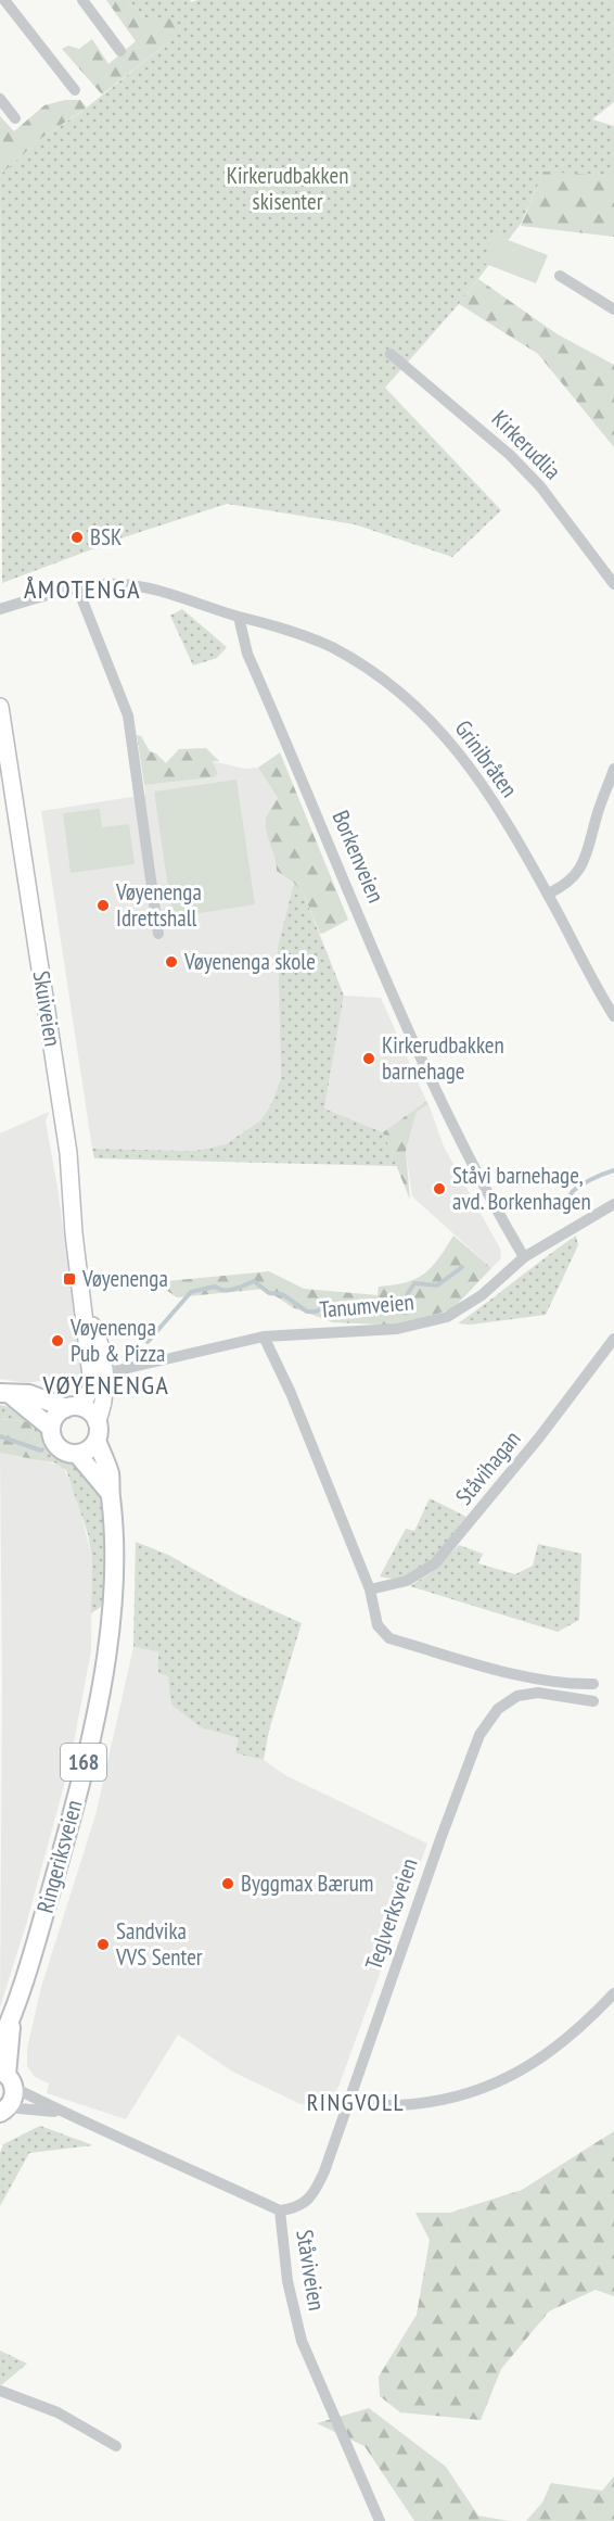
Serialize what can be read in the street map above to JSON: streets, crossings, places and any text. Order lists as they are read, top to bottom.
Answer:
{
  "streets": {
    "main road": ["Skuiveien", "168", "Ringeriksveien"],
    "street": [
      "Kirkerudlia",
      "Grinibråten",
      "Borkenveien",
      "Tanumveien",
      "Ståvihagan",
      "Teglverksveien",
      "Ståviveien"
    ]
  },
  "crossings": [
    ["Grinibråten", "Borkenveien"],
    ["Borkenveien", "Tanumveien"],
    ["Skuiveien", "Tanumveien"],
    ["Skuiveien", "168"],
    ["Skuiveien", "Ringeriksveien"],
    ["168", "Ringeriksveien"],
    ["168", "Ståviveien"],
    ["Ringeriksveien", "Ståviveien"],
    ["Teglverksveien", "Ståviveien"]
  ],
  "districts": ["ÅMOTENGA", "VØYENENGA", "RINGVOLL"],
  "parks": ["Kirkerudbakken skisenter"],
  "places": {
    "other": [
      "BSK",
      "Vøyenenga Idrettshall",
      "Vøyenenga skole",
      "Kirkerudbakken barnehage",
      "Ståvi barnehage, avd. Borkenhagen",
      "Vøyenenga Pub & Pizza",
      "Byggmax Bærum",
      "Sandvika VVS Senter"
    ],
    "transit": ["Vøyenenga"]
  }
}
